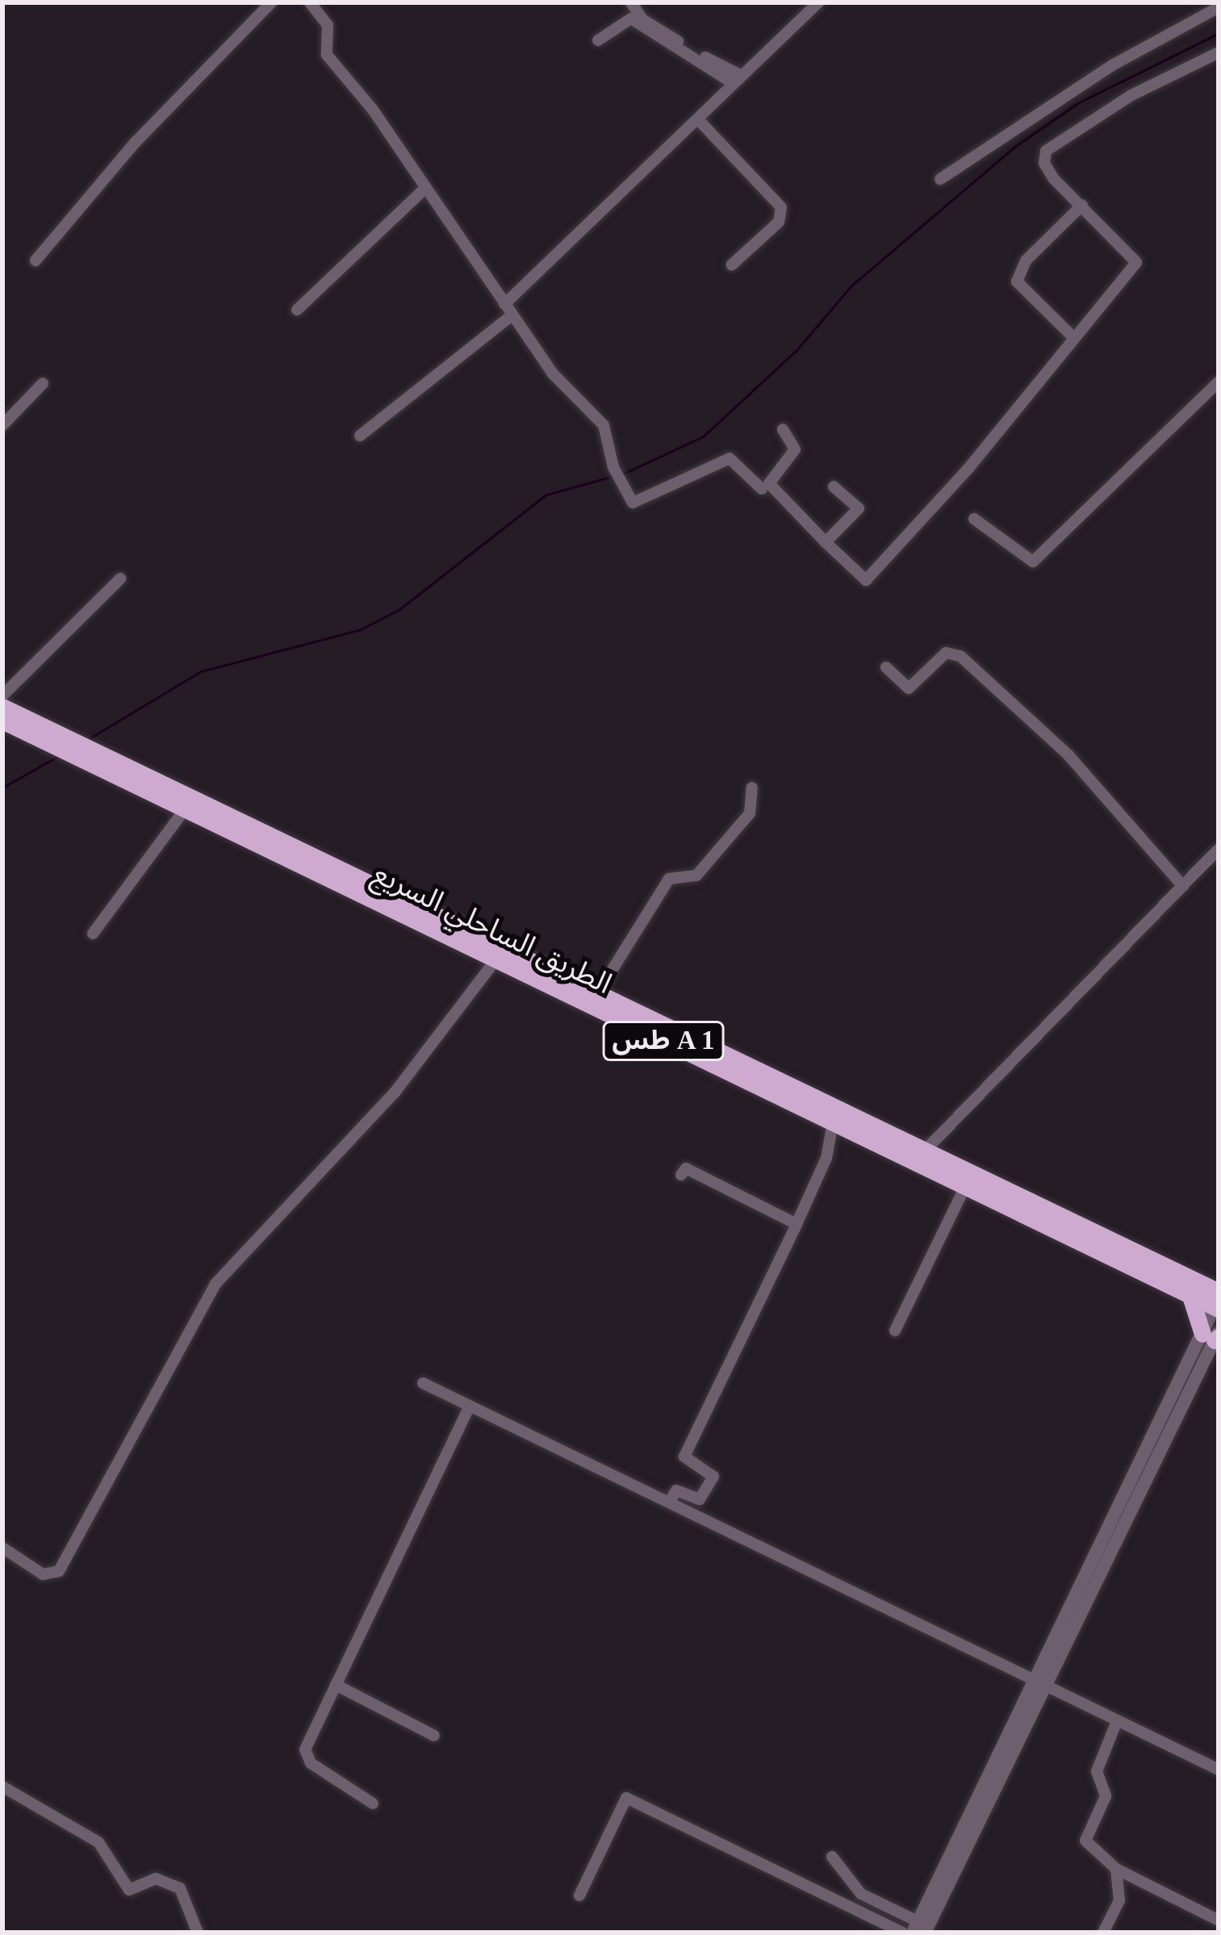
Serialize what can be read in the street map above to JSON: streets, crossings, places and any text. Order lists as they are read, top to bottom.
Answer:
{
  "streets": {
    "highway": ["الطريق الساحلي السريع", "طس A 1"]
  }
}
